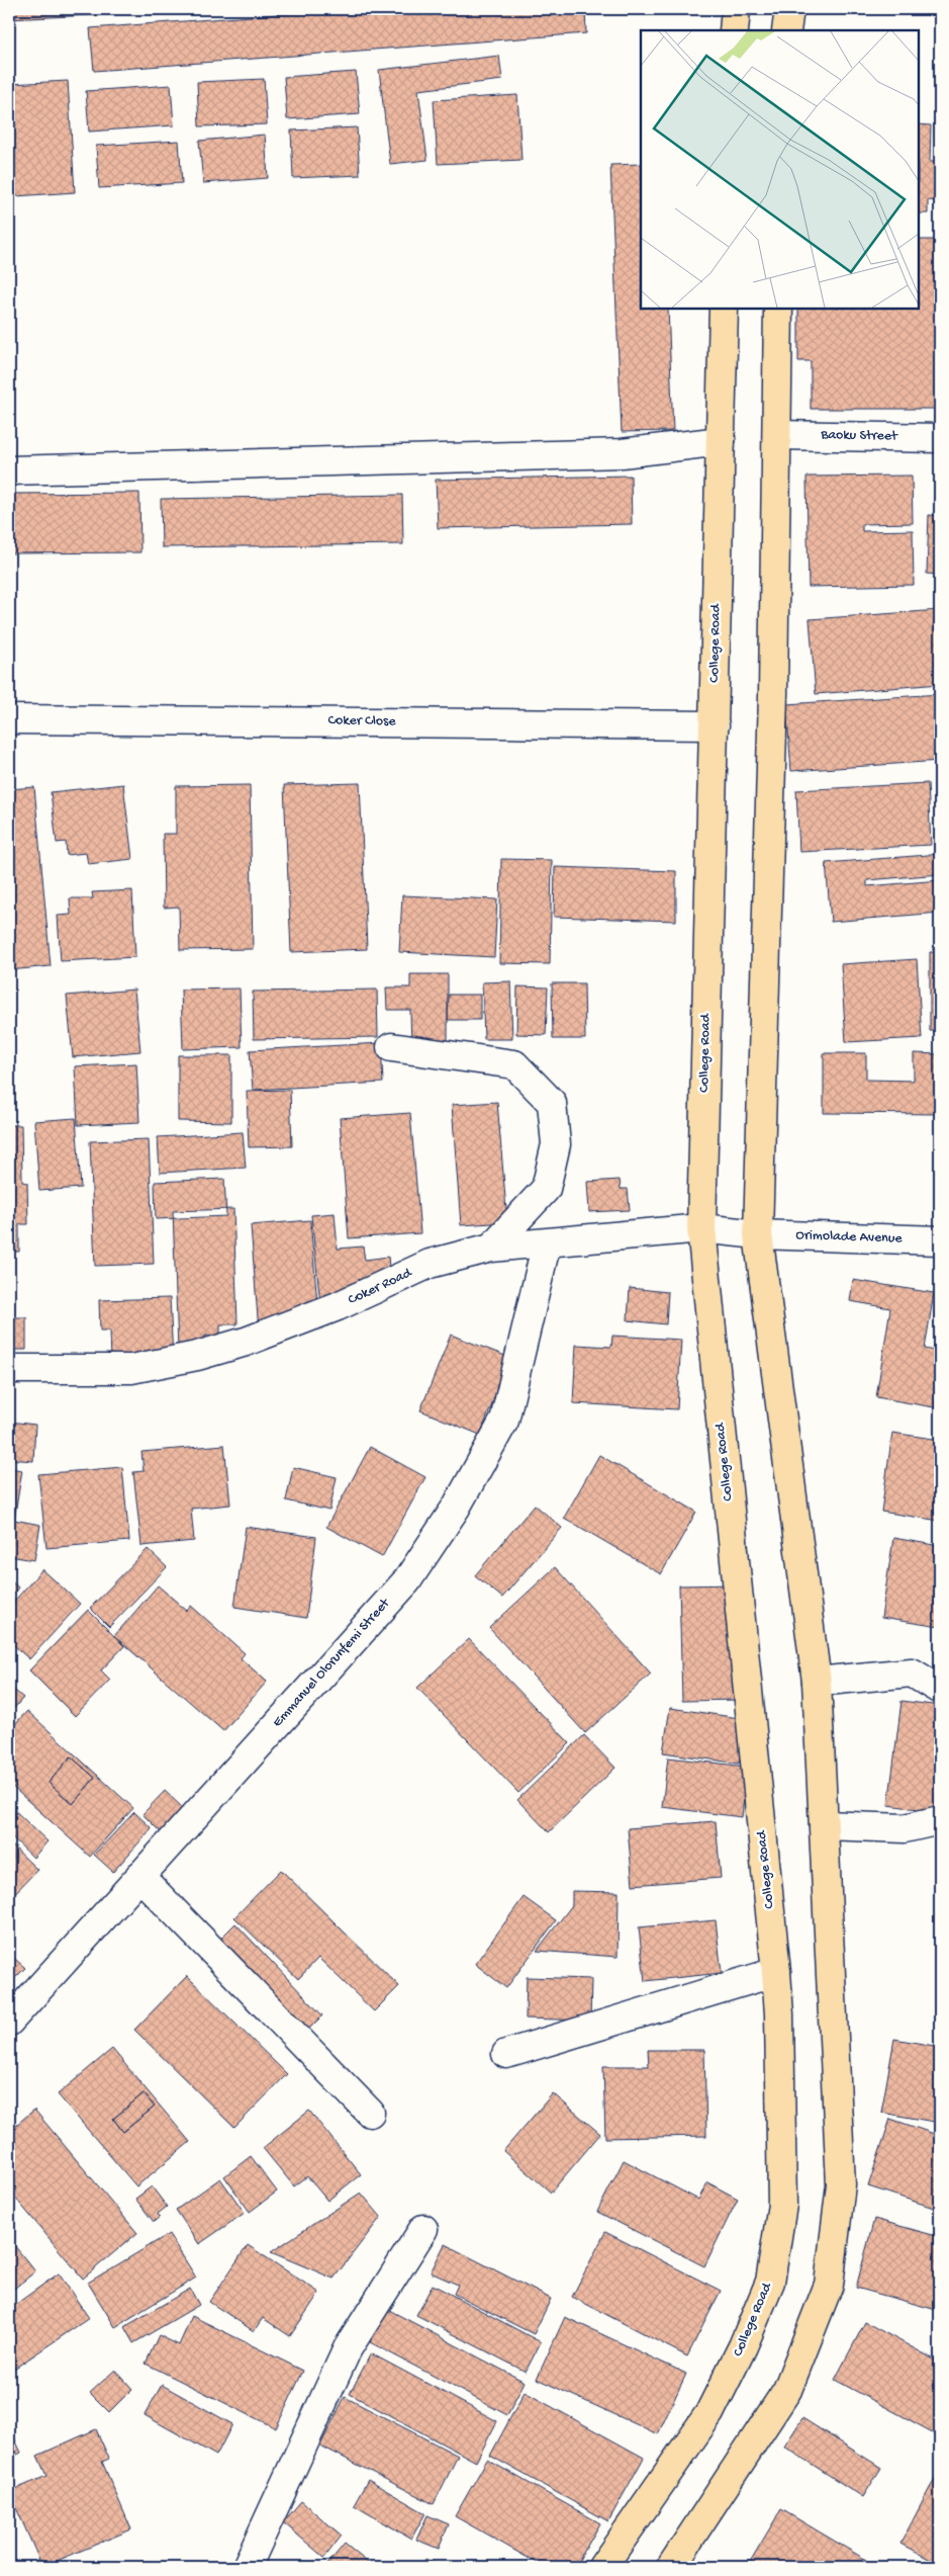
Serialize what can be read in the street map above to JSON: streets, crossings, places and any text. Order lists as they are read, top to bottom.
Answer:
{
  "streets": {
    "main road": ["College Road"],
    "street": [
      "Baoku Street",
      "Coker Close",
      "Orimolade Avenue",
      "Coker Road",
      "Emmanuel Olorunfemi Street"
    ]
  },
  "crossings": [
    ["College Road", "Coker Close"],
    ["College Road", "Coker Road"],
    ["Orimolade Avenue", "Coker Road"],
    ["Coker Road", "Emmanuel Olorunfemi Street"]
  ]
}
